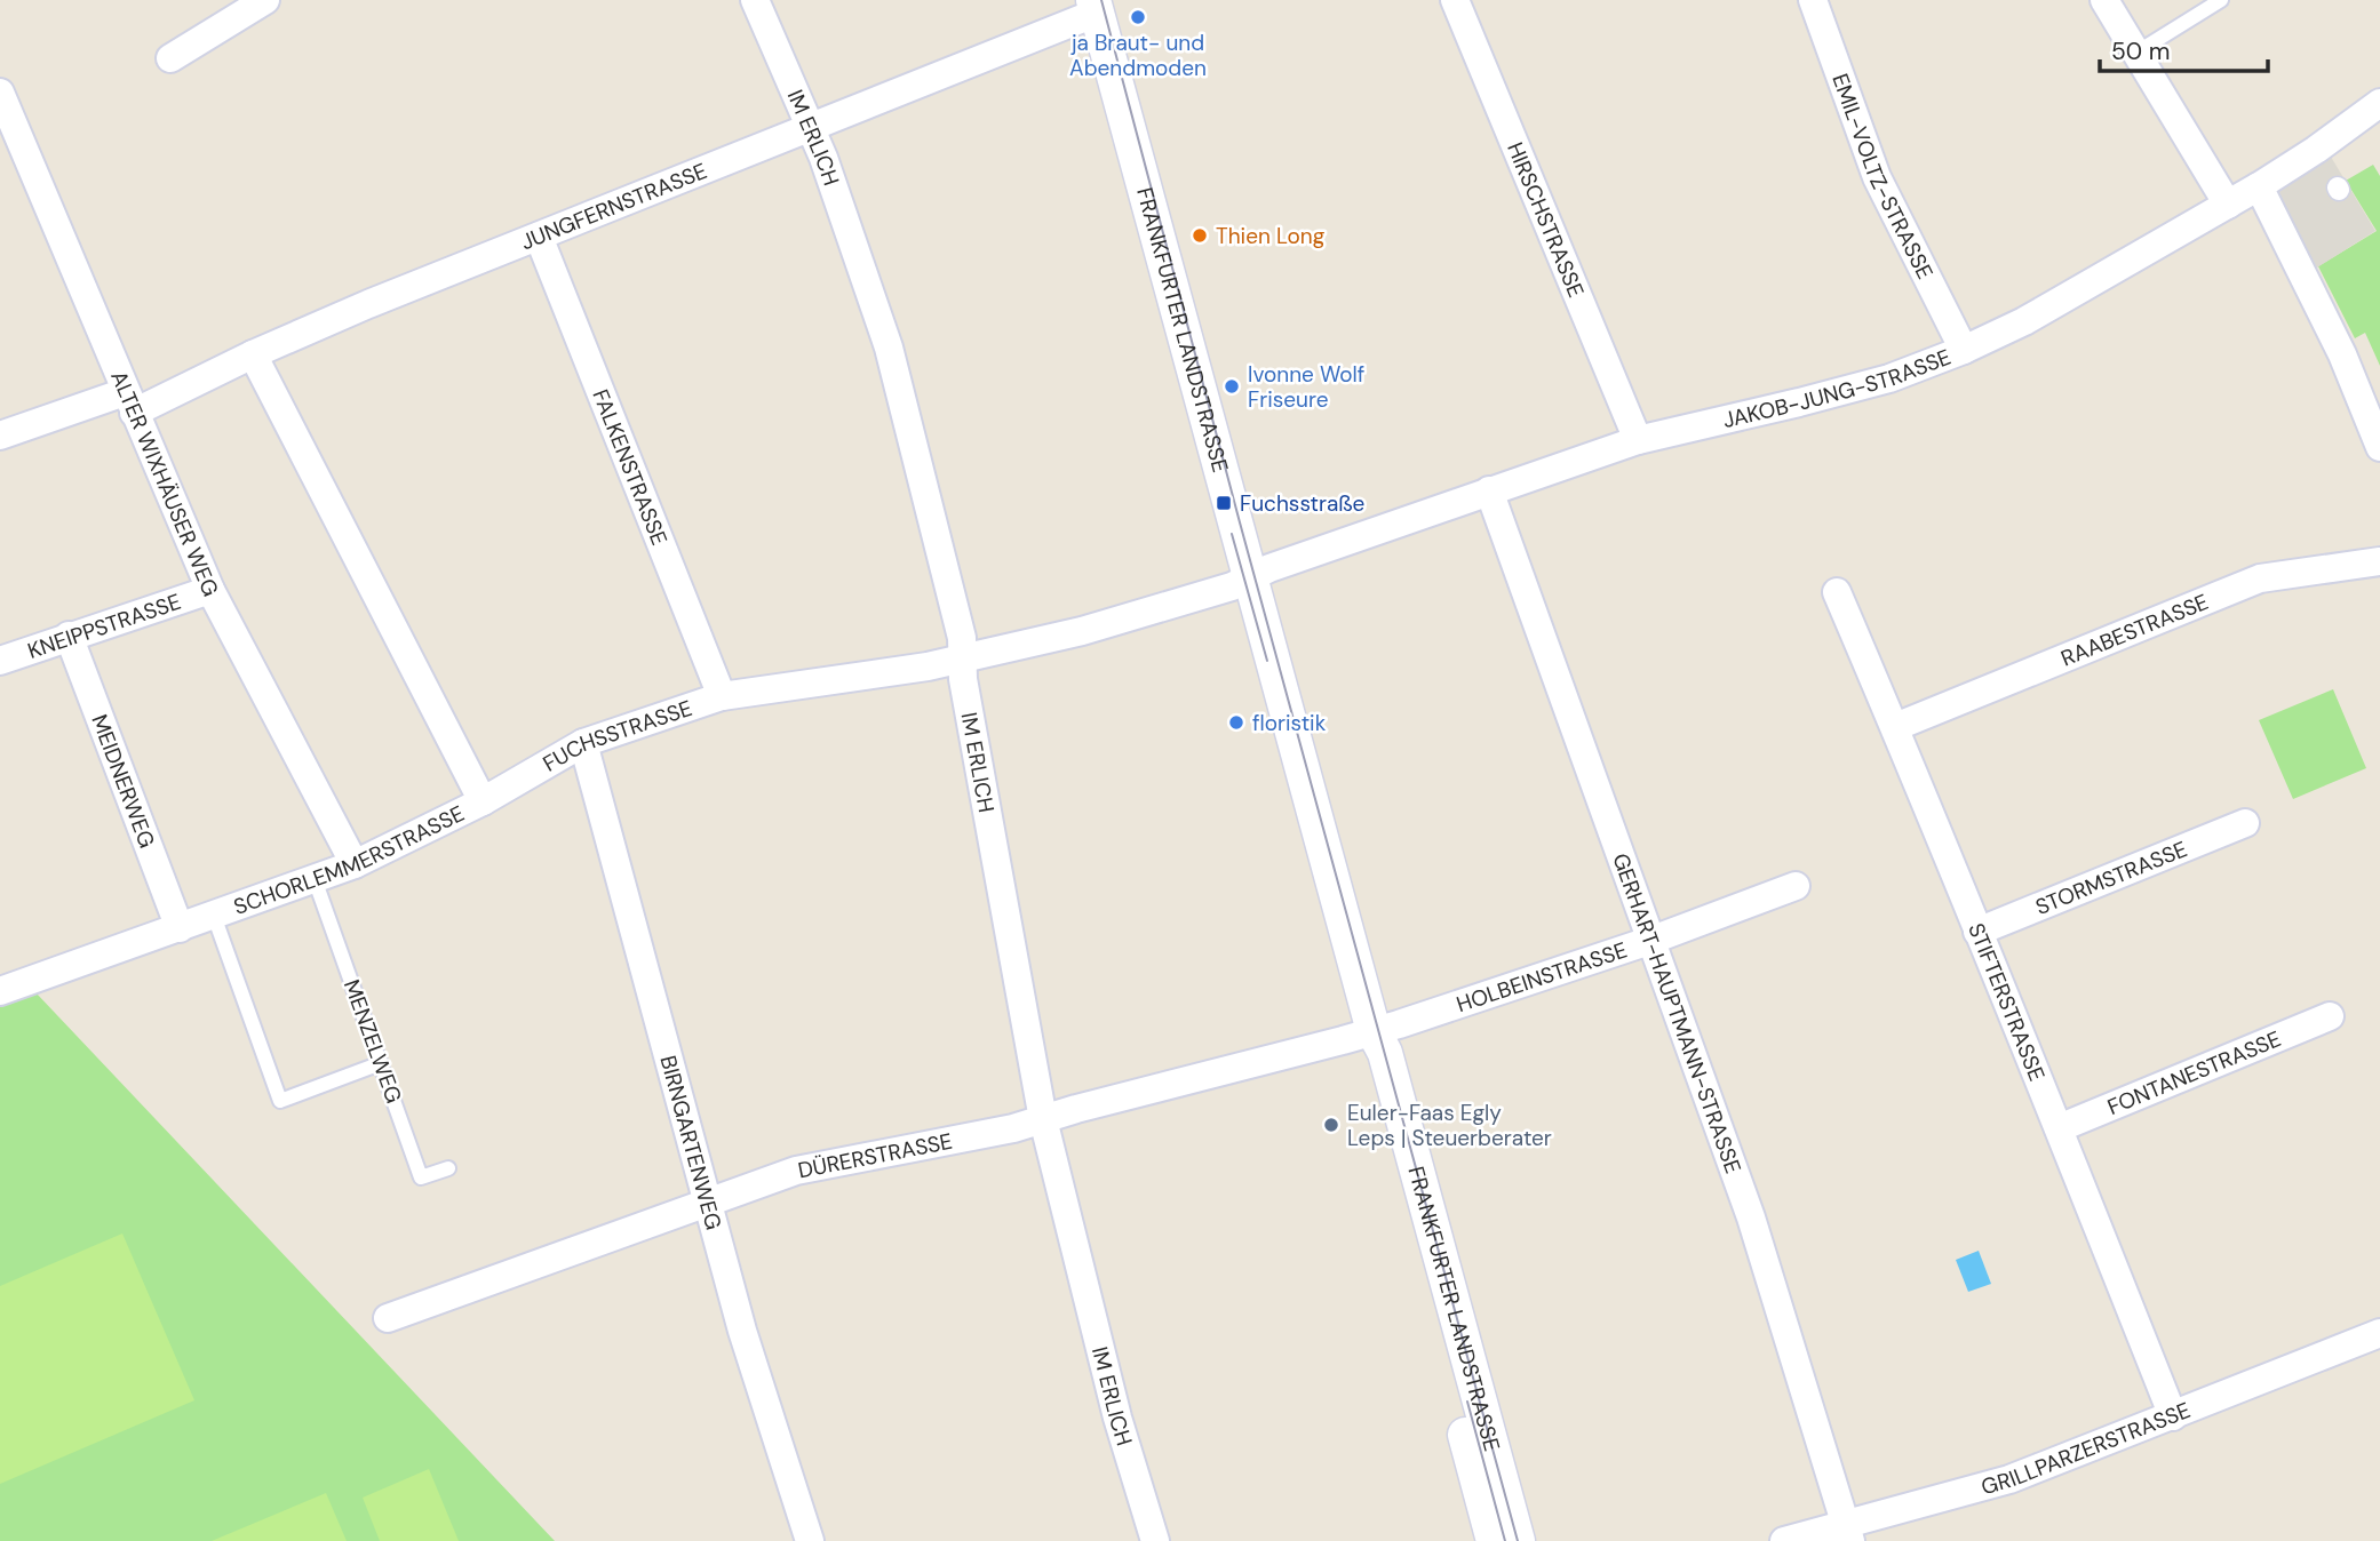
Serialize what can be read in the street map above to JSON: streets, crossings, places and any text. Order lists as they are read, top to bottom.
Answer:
{
  "streets": {
    "street": [
      "IM ERLICH",
      "EMIL-VOLTZ-STRASSE",
      "JUNGFERNSTRASSE",
      "HIRSCHSTRASSE",
      "FRANKFURTER LANDSTRASSE",
      "JAKOB-JUNG-STRASSE",
      "FALKENSTRASSE",
      "ALTER WIXHÄUSER WEG",
      "KNEIPPSTRASSE",
      "RAABESTRASSE",
      "FUCHSSTRASSE",
      "MEIDNERWEG",
      "SCHORLEMMERSTRASSE",
      "STORMSTRASSE",
      "HOLBEINSTRASSE",
      "STIFTERSTRASSE",
      "GERHART-HAUPTMANN-STRASSE",
      "FONTANESTRASSE",
      "BIRNGARTENWEG",
      "DÜRERSTRASSE",
      "GRILLPARZERSTRASSE"
    ],
    "lane": ["MENZELWEG"]
  },
  "crossings": [
    ["IM ERLICH", "JUNGFERNSTRASSE"],
    ["IM ERLICH", "FUCHSSTRASSE"],
    ["IM ERLICH", "DÜRERSTRASSE"],
    ["EMIL-VOLTZ-STRASSE", "JAKOB-JUNG-STRASSE"],
    ["JUNGFERNSTRASSE", "FRANKFURTER LANDSTRASSE"],
    ["JUNGFERNSTRASSE", "FALKENSTRASSE"],
    ["JUNGFERNSTRASSE", "ALTER WIXHÄUSER WEG"],
    ["HIRSCHSTRASSE", "JAKOB-JUNG-STRASSE"],
    ["FRANKFURTER LANDSTRASSE", "JAKOB-JUNG-STRASSE"],
    ["FRANKFURTER LANDSTRASSE", "FUCHSSTRASSE"],
    ["FRANKFURTER LANDSTRASSE", "HOLBEINSTRASSE"],
    ["FRANKFURTER LANDSTRASSE", "DÜRERSTRASSE"],
    ["JAKOB-JUNG-STRASSE", "FUCHSSTRASSE"],
    ["JAKOB-JUNG-STRASSE", "GERHART-HAUPTMANN-STRASSE"],
    ["FALKENSTRASSE", "FUCHSSTRASSE"],
    ["ALTER WIXHÄUSER WEG", "KNEIPPSTRASSE"],
    ["ALTER WIXHÄUSER WEG", "SCHORLEMMERSTRASSE"],
    ["KNEIPPSTRASSE", "MEIDNERWEG"],
    ["RAABESTRASSE", "STIFTERSTRASSE"],
    ["FUCHSSTRASSE", "SCHORLEMMERSTRASSE"],
    ["FUCHSSTRASSE", "BIRNGARTENWEG"],
    ["MEIDNERWEG", "SCHORLEMMERSTRASSE"],
    ["SCHORLEMMERSTRASSE", "MENZELWEG"],
    ["STORMSTRASSE", "STIFTERSTRASSE"],
    ["HOLBEINSTRASSE", "GERHART-HAUPTMANN-STRASSE"],
    ["HOLBEINSTRASSE", "DÜRERSTRASSE"],
    ["STIFTERSTRASSE", "FONTANESTRASSE"],
    ["STIFTERSTRASSE", "GRILLPARZERSTRASSE"],
    ["GERHART-HAUPTMANN-STRASSE", "GRILLPARZERSTRASSE"],
    ["BIRNGARTENWEG", "DÜRERSTRASSE"]
  ],
  "places": {
    "other": [
      "ja Braut- und Abendmoden",
      "Thien Long",
      "Ivonne Wolf Friseure",
      "floristik",
      "Euler-Faas Egly Leps | Steuerberater"
    ],
    "transit": ["Fuchsstraße"]
  },
  "scale_bar": "50 m"
}
